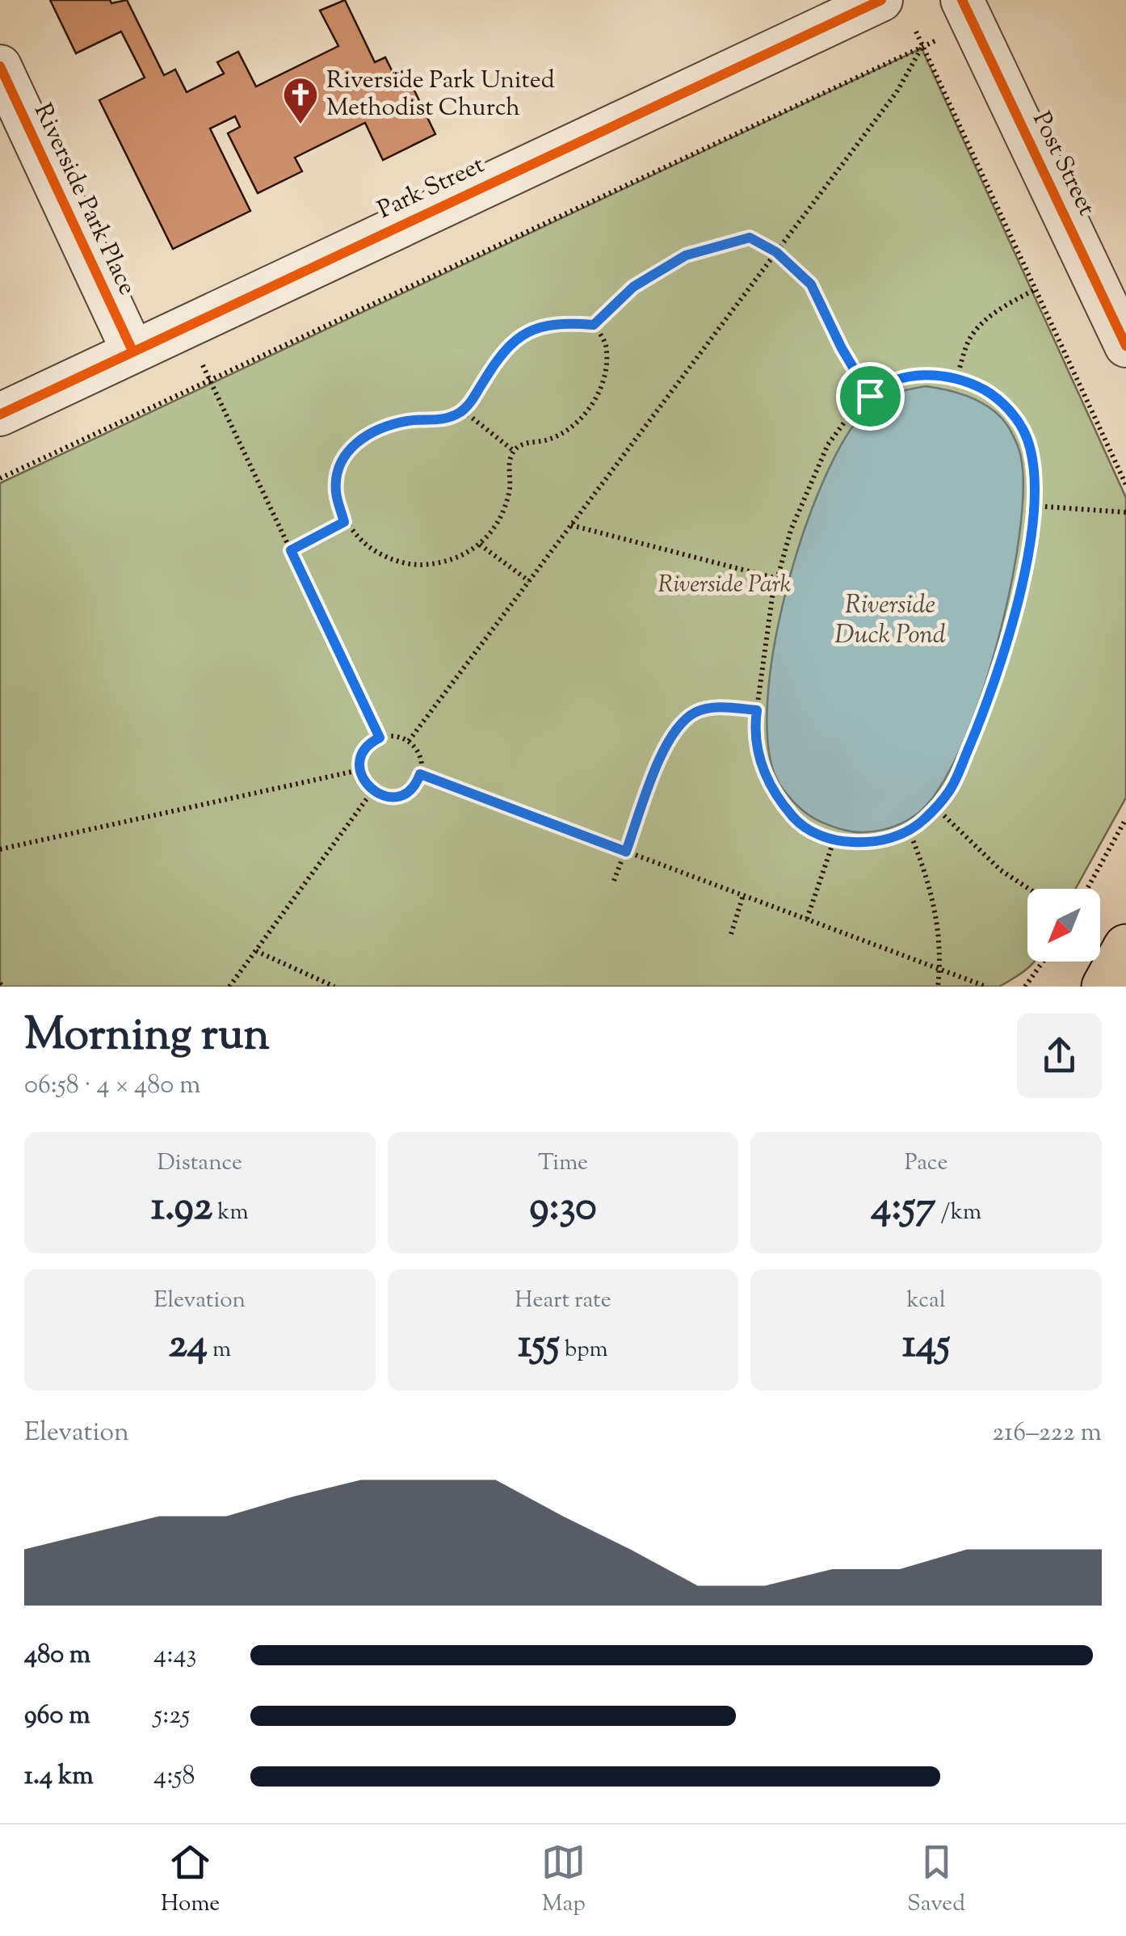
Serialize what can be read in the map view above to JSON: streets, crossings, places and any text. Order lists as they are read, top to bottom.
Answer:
{
  "streets": {
    "street": ["Post Street", "Park Street", "Riverside Park Place"]
  },
  "crossings": [
    ["Park Street", "Riverside Park Place"]
  ],
  "water": ["Riverside Duck Pond"],
  "parks": ["Riverside Park"],
  "places": {
    "church": ["Riverside Park United Methodist Church"]
  },
  "north": "bottom left",
  "page": {
    "heading": ["Morning run", "06:58 · 4 × 480 m"],
    "stats": [
      ["Distance", "1.92 km"],
      ["Time", "9:30"],
      ["Pace", "4:57 /km"],
      ["Elevation", "24 m"],
      ["Heart rate", "155 bpm"],
      ["kcal", "145"]
    ],
    "chart": ["Elevation", "216–222 m"],
    "list": [
      {
        "name": "480 m",
        "note": "4:43"
      },
      {
        "name": "960 m",
        "note": "5:25"
      },
      {
        "name": "1.4 km",
        "note": "4:58"
      }
    ],
    "tabs": ["Home", "Map", "Saved"]
  }
}
